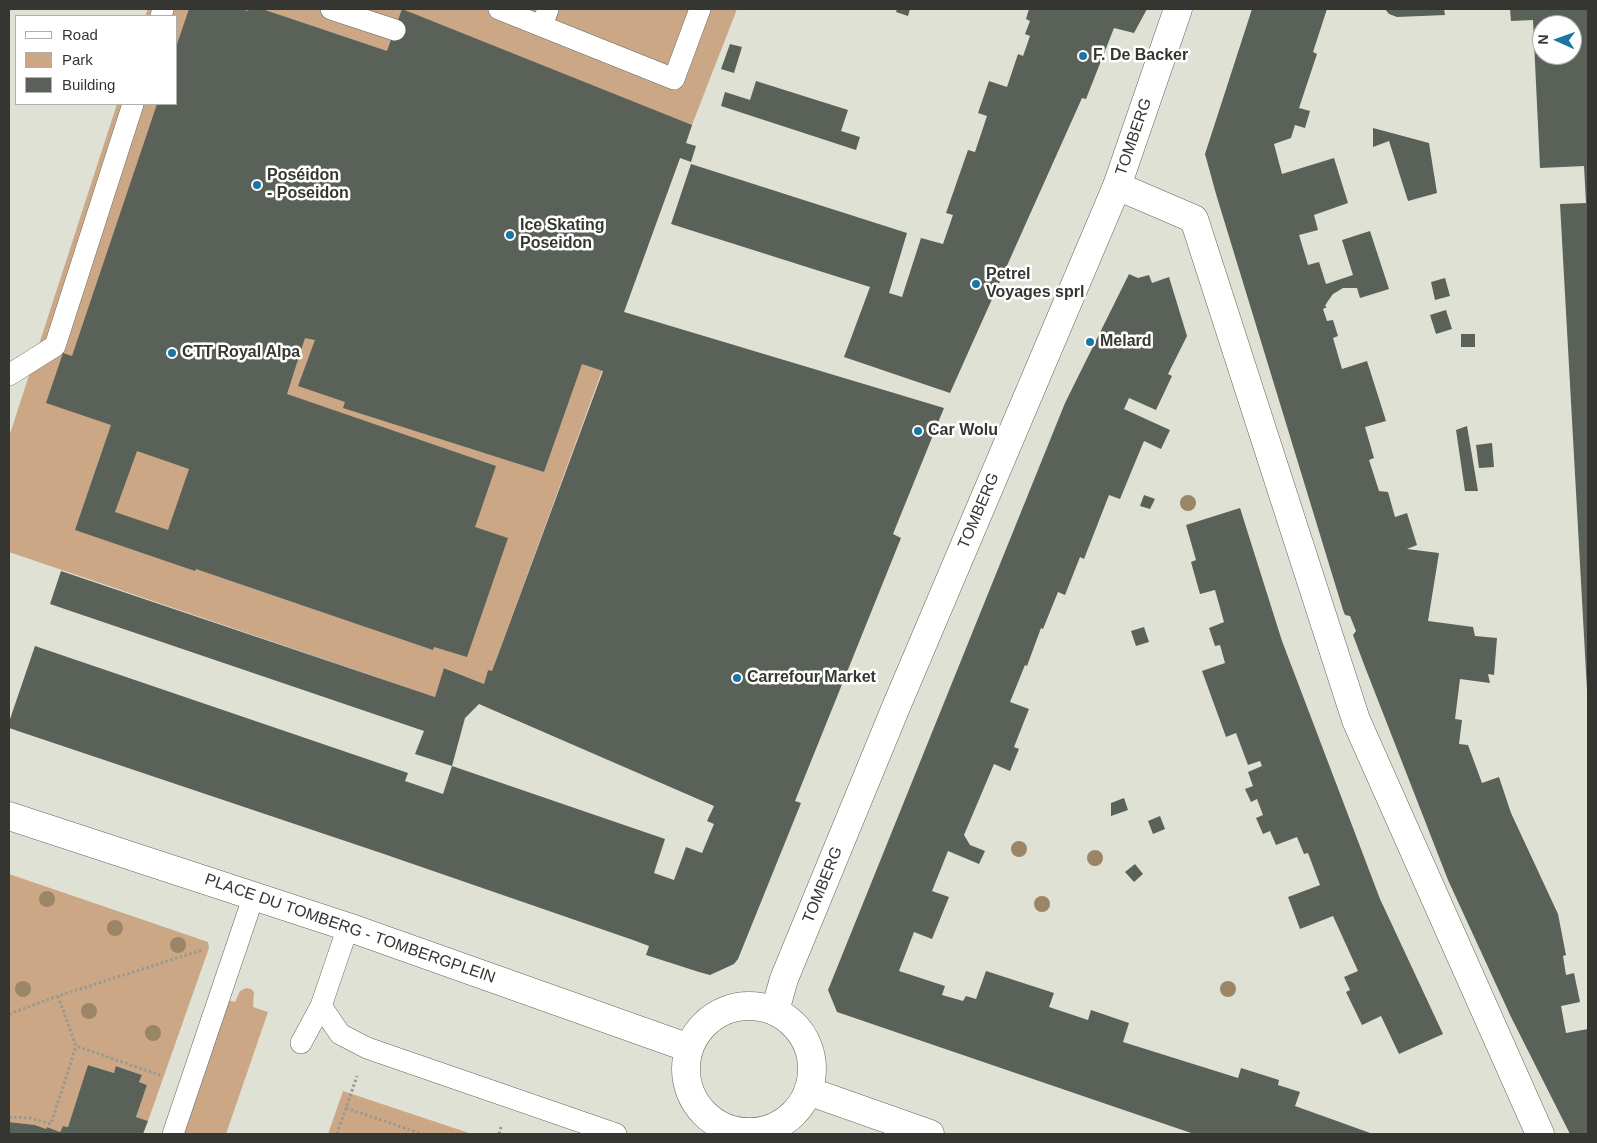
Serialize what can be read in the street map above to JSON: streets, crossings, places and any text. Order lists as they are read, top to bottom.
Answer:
{
  "streets": {
    "street": ["TOMBERG", "PLACE DU TOMBERG - TOMBERGPLEIN"]
  },
  "crossings": [
    ["TOMBERG", "PLACE DU TOMBERG - TOMBERGPLEIN"]
  ],
  "places": [
    "F. De Backer",
    "Poséidon - Poseidon",
    "Ice Skating Poseidon",
    "Petrel Voyages sprl",
    "Melard",
    "CTT Royal Alpa",
    "Car Wolu",
    "Carrefour Market"
  ],
  "legend": ["Road", "Park", "Building"],
  "north": "left"
}
